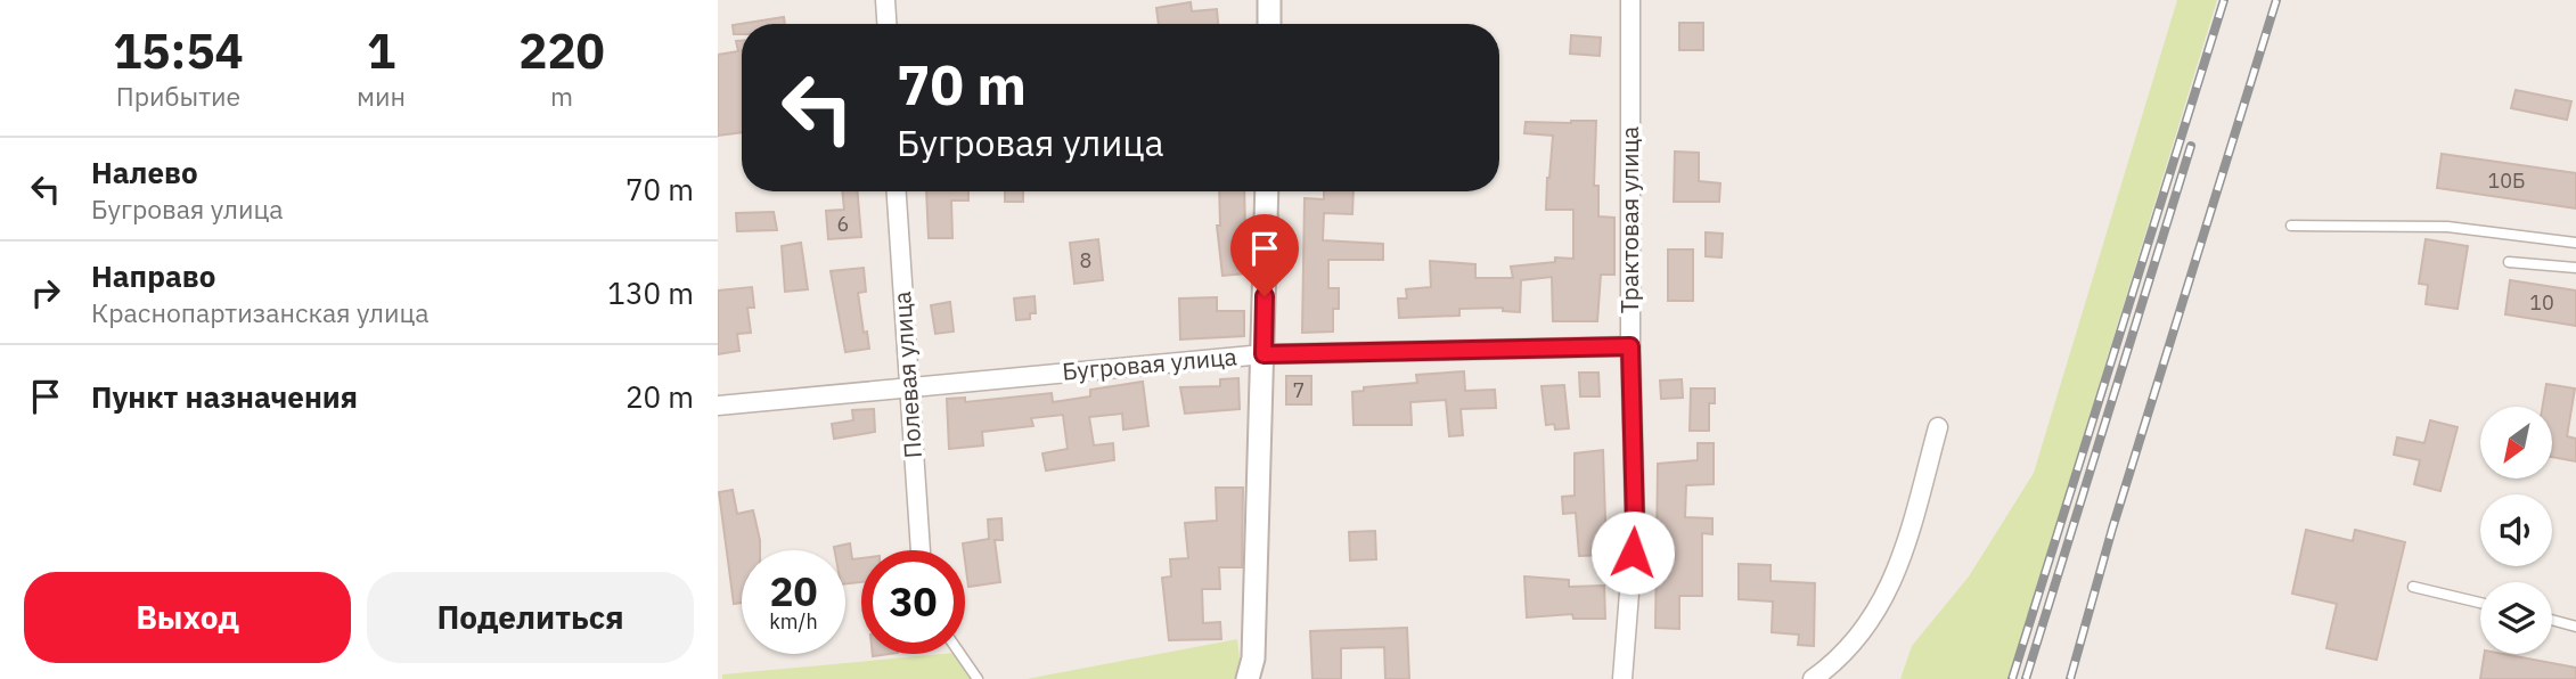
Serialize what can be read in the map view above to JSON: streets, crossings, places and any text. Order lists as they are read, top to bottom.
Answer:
{
  "streets": {
    "street": ["Трактовая улица", "Бугровая улица", "Полевая улица"]
  },
  "crossings": [
    ["Трактовая улица", "Бугровая улица"],
    ["Бугровая улица", "Полевая улица"]
  ],
  "house_numbers": [
    "10Б",
    "6",
    "8",
    "10",
    "7"
  ],
  "north": "bottom left",
  "page": {
    "eta": [
      "15:54",
      "Прибытие",
      "1",
      "мин",
      "220",
      "m"
    ],
    "turn": ["70 m", "Бугровая улица"],
    "list": [
      {
        "name": "Налево",
        "note": "Бугровая улица",
        "value": "70 m"
      },
      {
        "name": "Направо",
        "note": "Краснопартизанская улица",
        "value": "130 m"
      },
      {
        "name": "Пункт назначения",
        "value": "20 m"
      }
    ],
    "speed": "20 km/h",
    "limit": "30",
    "buttons": ["Выход", "Поделиться"]
  }
}
